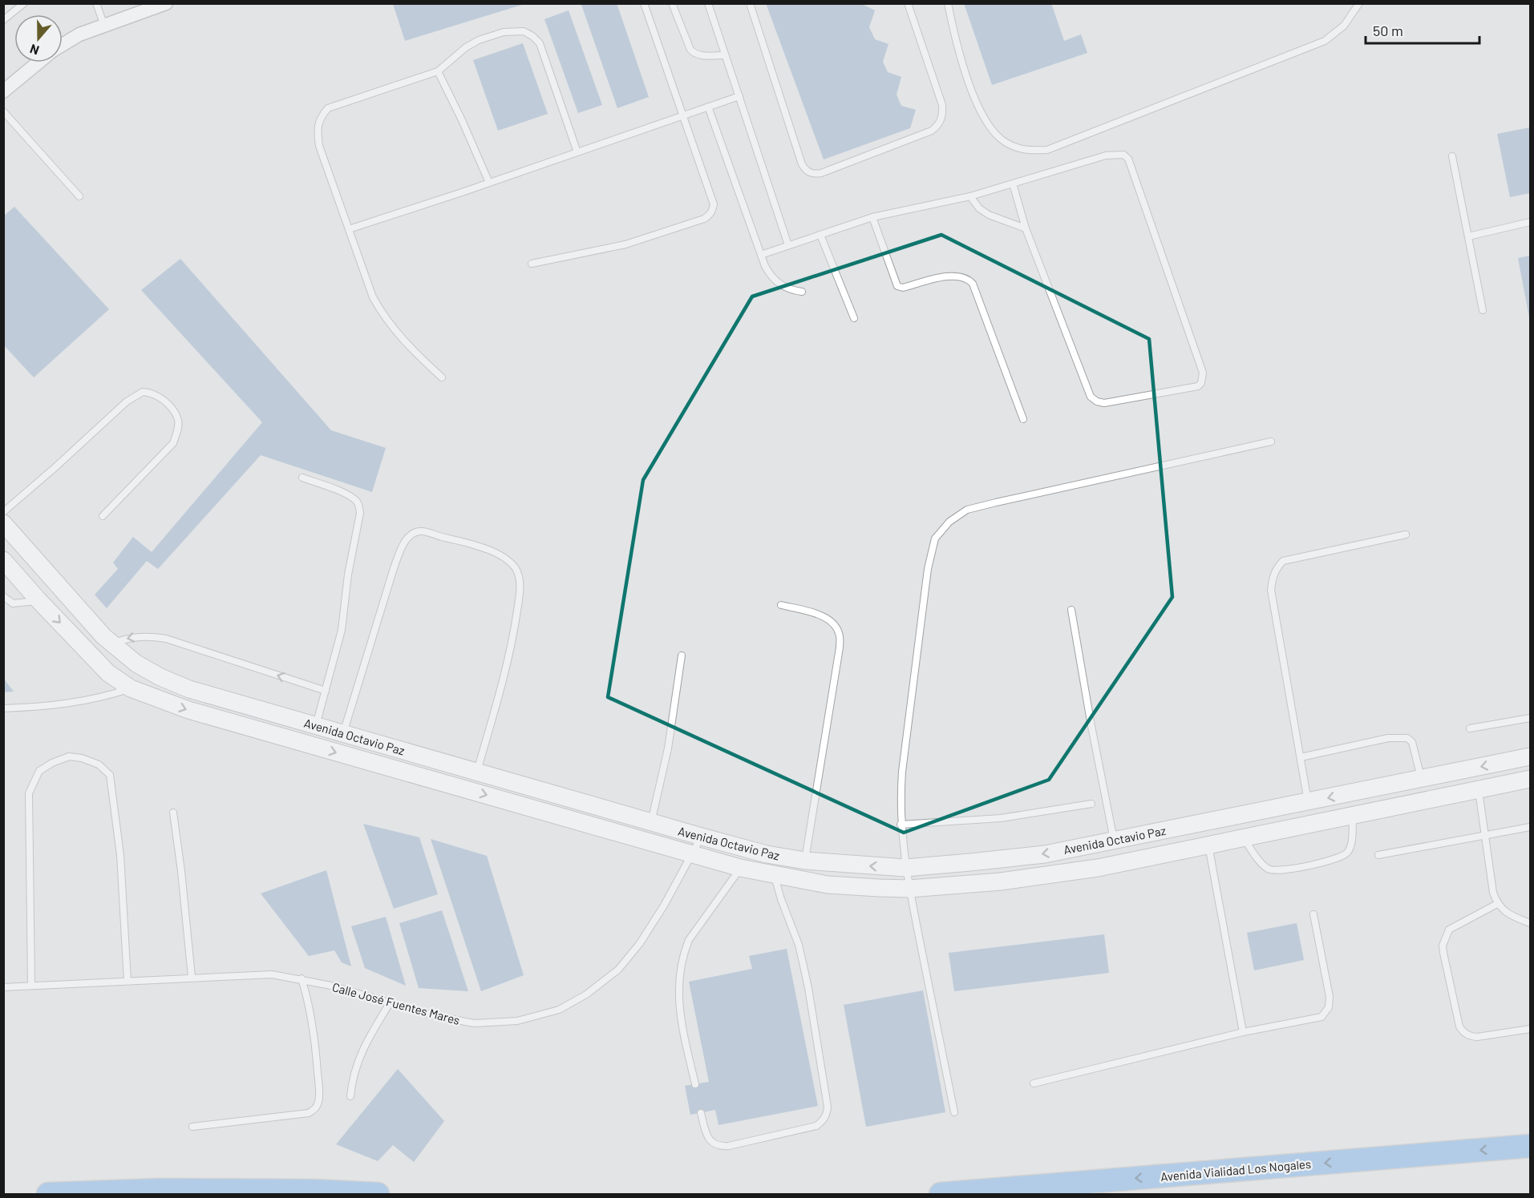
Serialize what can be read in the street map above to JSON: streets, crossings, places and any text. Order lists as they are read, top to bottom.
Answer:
{
  "streets": {
    "highway": ["Avenida Vialidad Los Nogales"],
    "street": ["Avenida Octavio Paz"],
    "lane": ["Calle José Fuentes Mares"]
  },
  "crossings": [
    ["Avenida Octavio Paz", "Calle José Fuentes Mares"]
  ],
  "one_way": ["Avenida Vialidad Los Nogales"],
  "scale_bar": "50 m",
  "north": "bottom"
}
